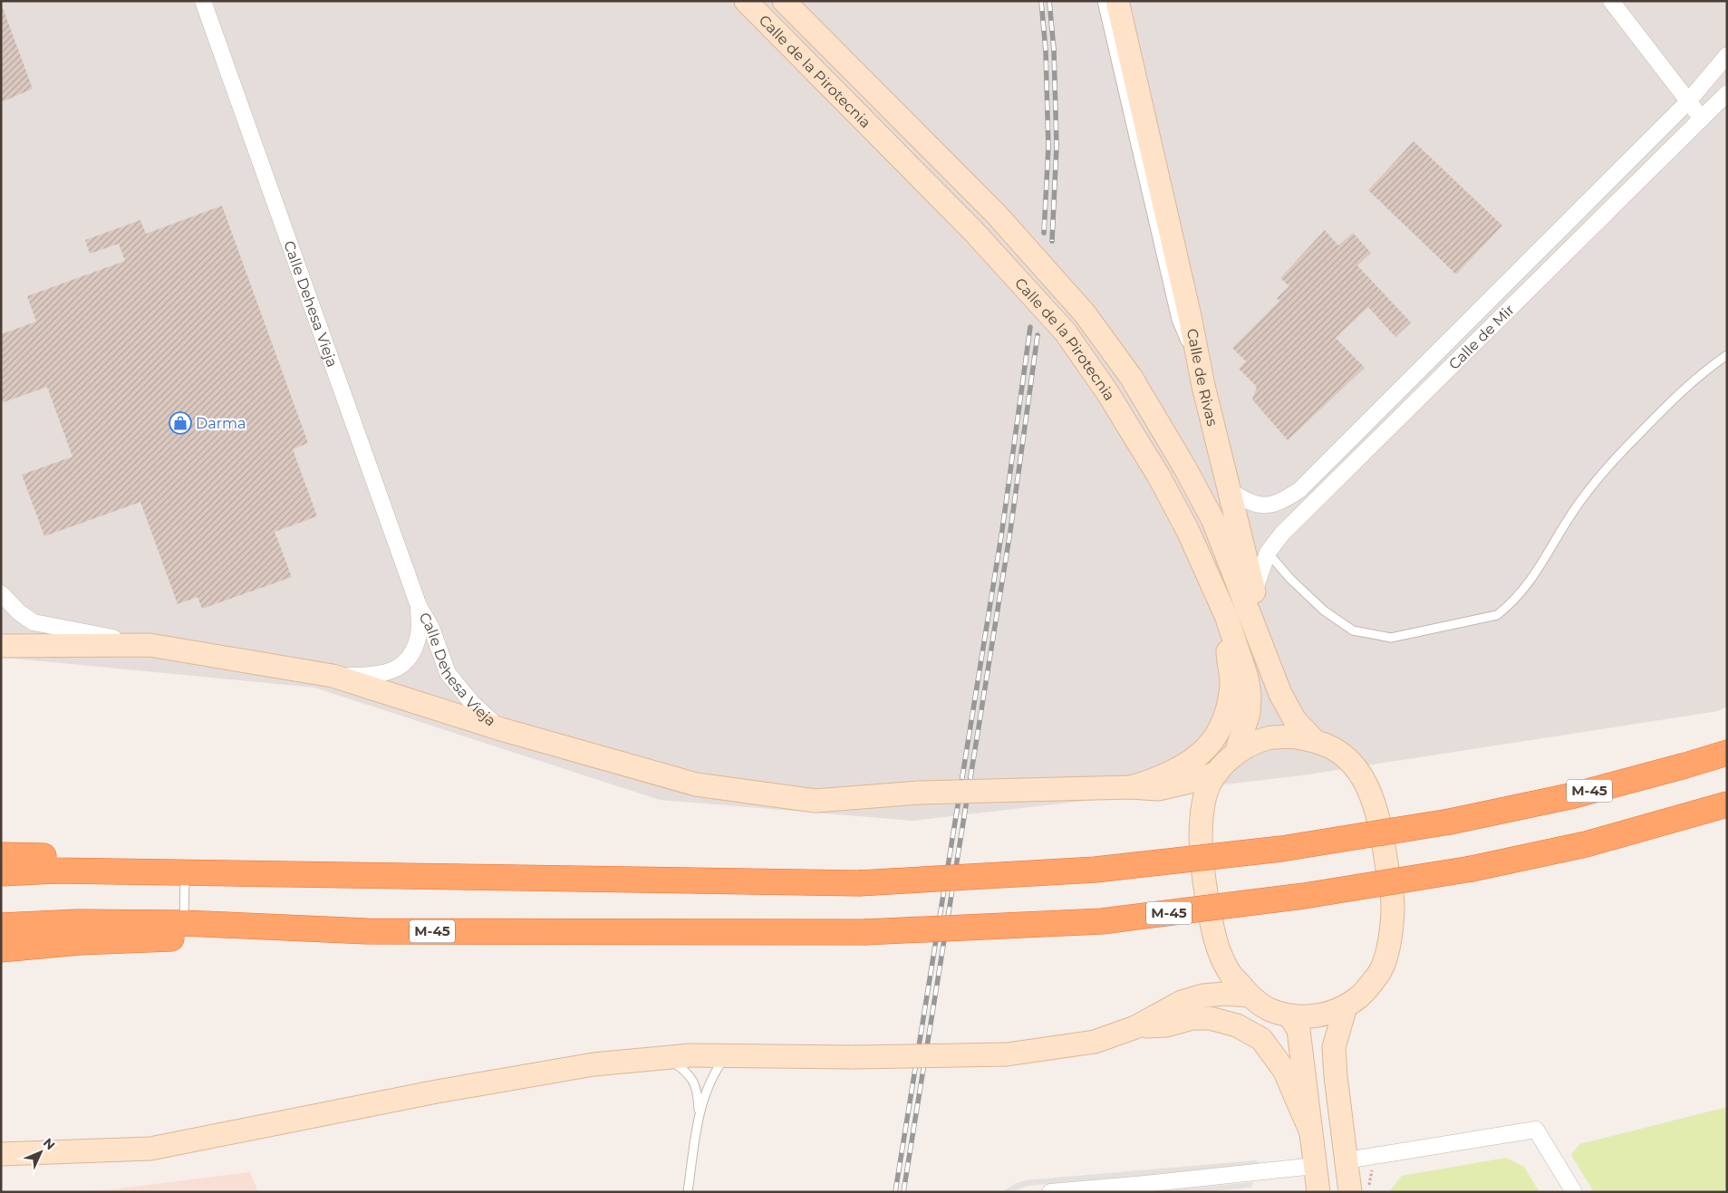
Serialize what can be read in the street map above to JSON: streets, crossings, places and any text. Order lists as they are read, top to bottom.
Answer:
{
  "streets": {
    "highway": ["M-45"],
    "street": [
      "Calle de la Pirotecnia",
      "Calle Dehesa Vieja",
      "Calle de Mir",
      "Calle de Rivas"
    ]
  },
  "crossings": [
    ["Calle de la Pirotecnia", "Calle de Rivas"],
    ["Calle de Mir", "Calle de Rivas"]
  ],
  "places": {
    "shop": ["Darma"]
  },
  "north": "top right"
}
